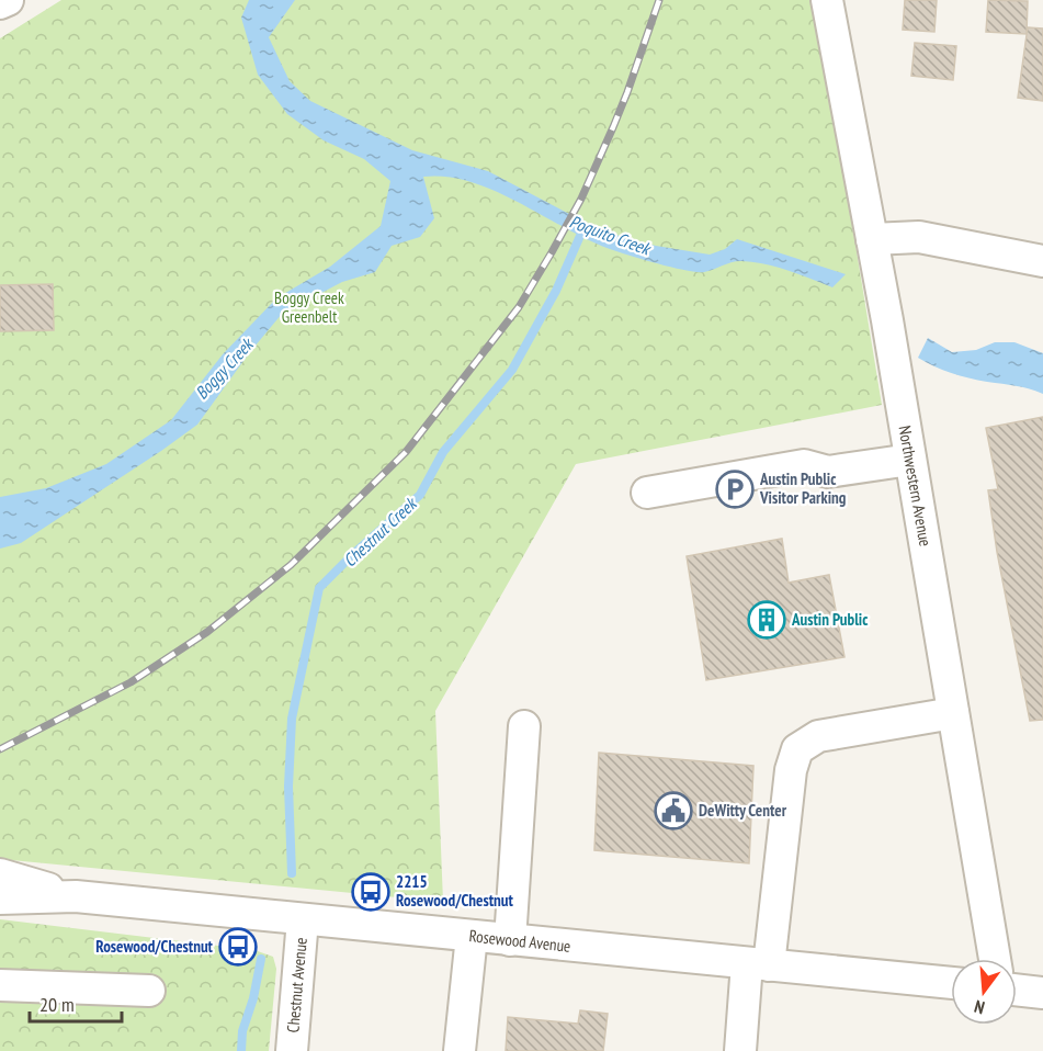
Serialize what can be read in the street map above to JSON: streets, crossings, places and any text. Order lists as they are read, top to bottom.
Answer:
{
  "streets": {
    "street": ["Northwestern Avenue", "Rosewood Avenue", "Chestnut Avenue"]
  },
  "crossings": [
    ["Rosewood Avenue", "Chestnut Avenue"]
  ],
  "water": ["Poquito Creek", "Boggy Creek", "Chestnut Creek"],
  "parks": ["Boggy Creek Greenbelt"],
  "places": {
    "parking": ["Austin Public Visitor Parking"],
    "building": ["Austin Public"],
    "public building": ["DeWitty Center"],
    "bus stop": ["2215 Rosewood/Chestnut", "Rosewood/Chestnut"]
  },
  "scale_bar": "20 m",
  "north": "bottom"
}
